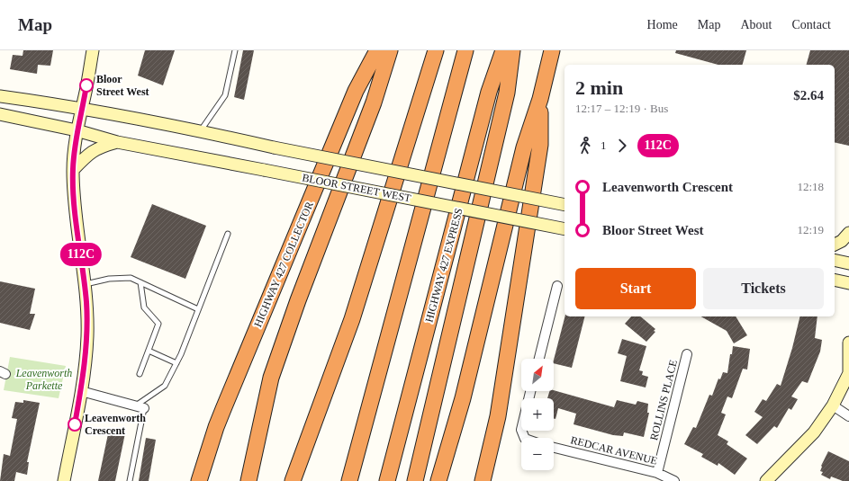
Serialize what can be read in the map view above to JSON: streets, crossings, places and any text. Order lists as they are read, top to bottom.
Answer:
{
  "streets": {
    "highway": ["HIGHWAY 427 COLLECTOR", "HIGHWAY 427 EXPRESS"],
    "main road": ["BLOOR STREET WEST"],
    "street": ["ROLLINS PLACE", "REDCAR AVENUE"]
  },
  "crossings": [
    ["ROLLINS PLACE", "REDCAR AVENUE"]
  ],
  "parks": ["Leavenworth Parkette"],
  "places": ["Bloor Street West", "Leavenworth Crescent"],
  "lines": ["bus line 112C"],
  "north": "top right",
  "page": {
    "header": "Map",
    "nav": [
      "Home",
      "Map",
      "About",
      "Contact"
    ],
    "on_map": "112C",
    "heading": ["2 min", "12:17 – 12:19 · Bus", "$2.64"],
    "legs": ["1", "112C"],
    "list": [
      {
        "name": "Leavenworth Crescent",
        "value": "12:18"
      },
      {
        "name": "Bloor Street West",
        "value": "12:19"
      }
    ],
    "buttons": ["Start", "Tickets"],
    "map_buttons": ["+", "−"]
  }
}
